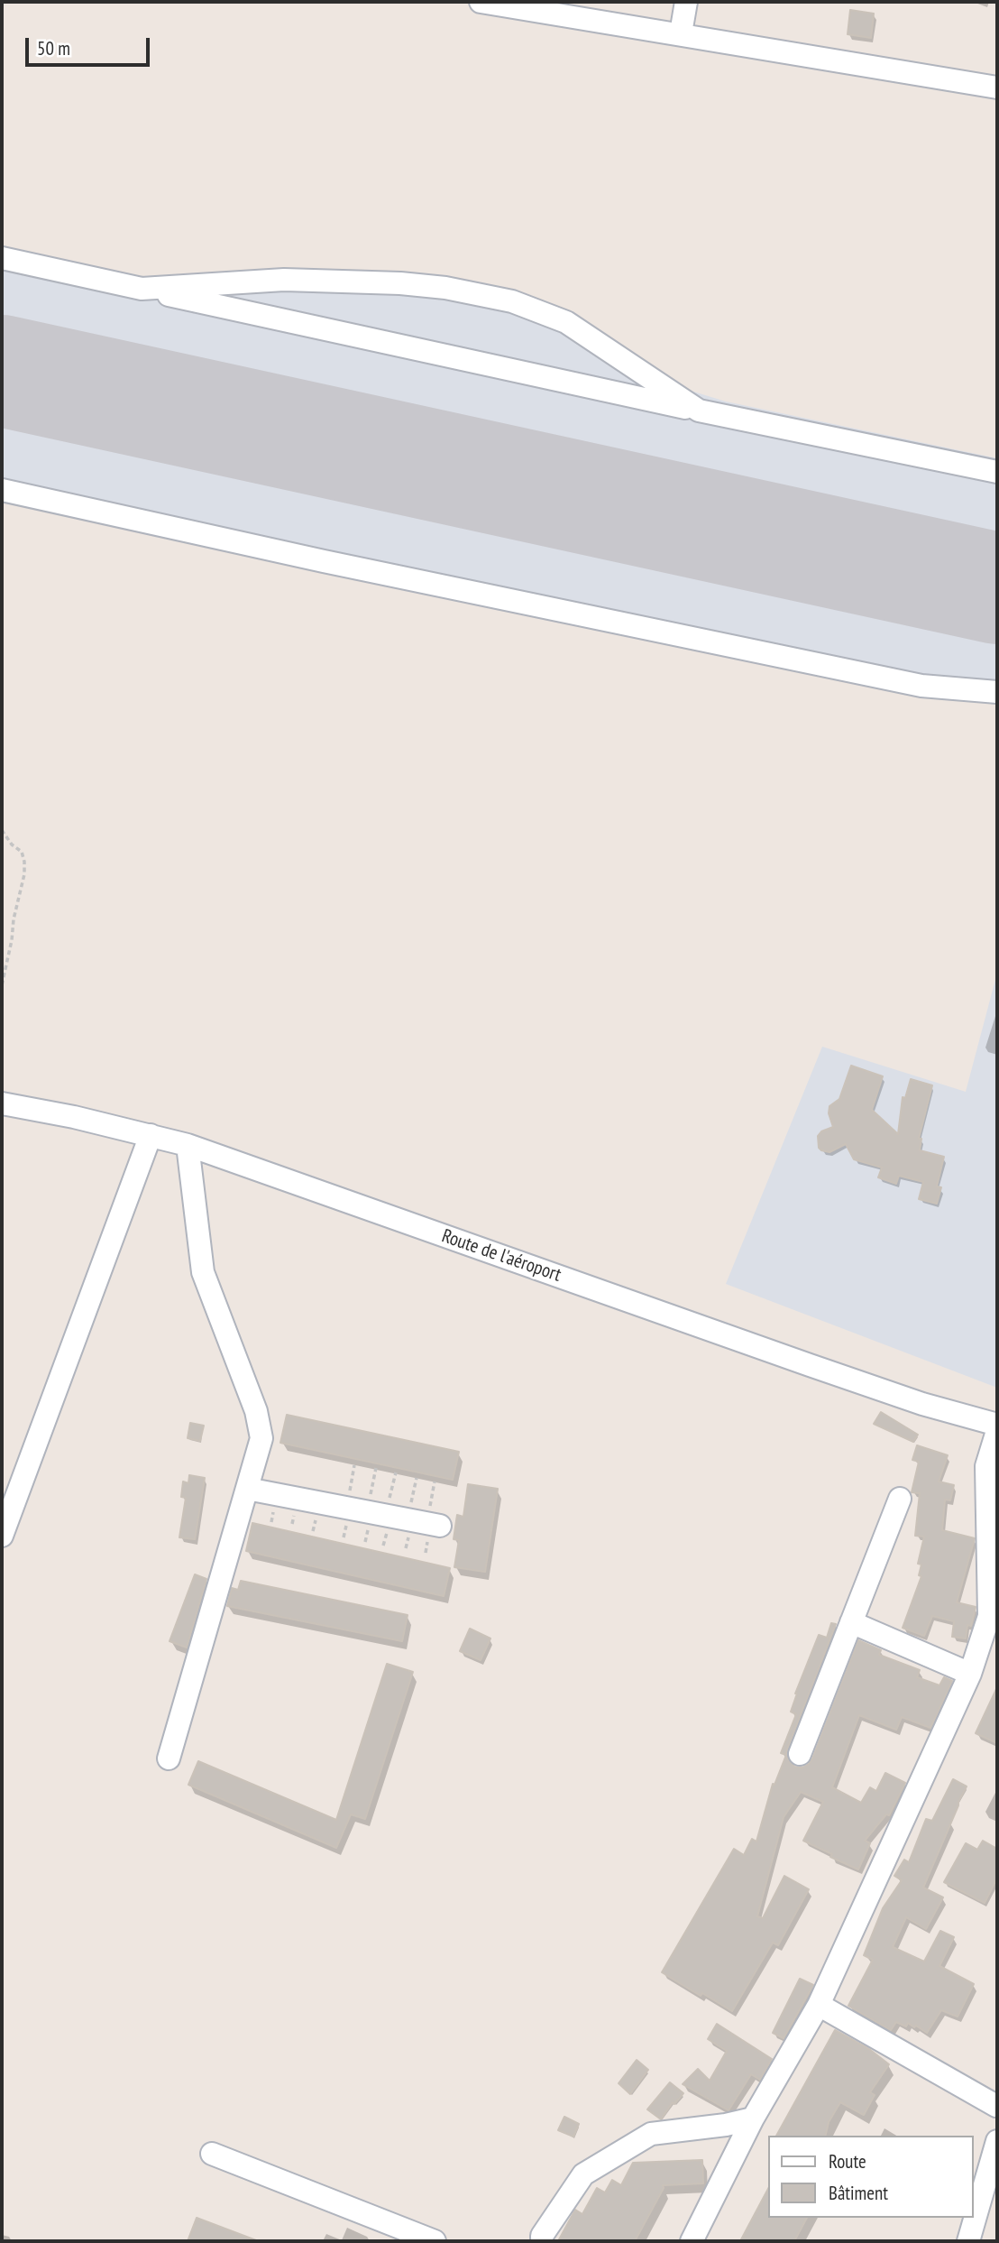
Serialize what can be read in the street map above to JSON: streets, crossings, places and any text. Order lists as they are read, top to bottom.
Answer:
{
  "streets": {
    "street": ["Route de l'aéroport"]
  },
  "legend": ["Route", "Bâtiment"],
  "scale_bar": "50 m"
}
